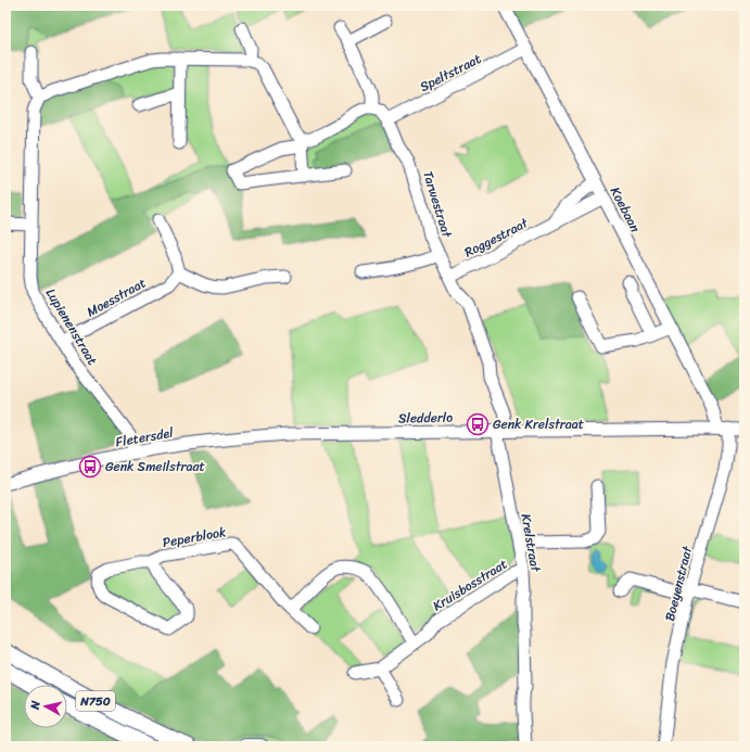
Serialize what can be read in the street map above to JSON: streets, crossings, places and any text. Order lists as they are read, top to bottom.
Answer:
{
  "streets": {
    "main road": ["N750"],
    "street": [
      "Speltstraat",
      "Tarwestraat",
      "Koebaan",
      "Roggestraat",
      "Moesstraat",
      "Lupienenstraat",
      "Sledderlo",
      "Fletersdel",
      "Peperblook",
      "Krelstraat",
      "Boeyenstraat",
      "Kruisbosstraat"
    ]
  },
  "crossings": [
    ["Speltstraat", "Tarwestraat"],
    ["Speltstraat", "Koebaan"],
    ["Tarwestraat", "Roggestraat"],
    ["Tarwestraat", "Sledderlo"],
    ["Tarwestraat", "Krelstraat"],
    ["Koebaan", "Roggestraat"],
    ["Koebaan", "Sledderlo"],
    ["Koebaan", "Boeyenstraat"],
    ["Moesstraat", "Lupienenstraat"],
    ["Lupienenstraat", "Fletersdel"],
    ["Sledderlo", "Fletersdel"],
    ["Sledderlo", "Krelstraat"],
    ["Sledderlo", "Boeyenstraat"],
    ["Krelstraat", "Kruisbosstraat"]
  ],
  "places": {
    "bus stop": ["Genk Krelstraat", "Genk Smeilstraat"]
  },
  "north": "left"
}
